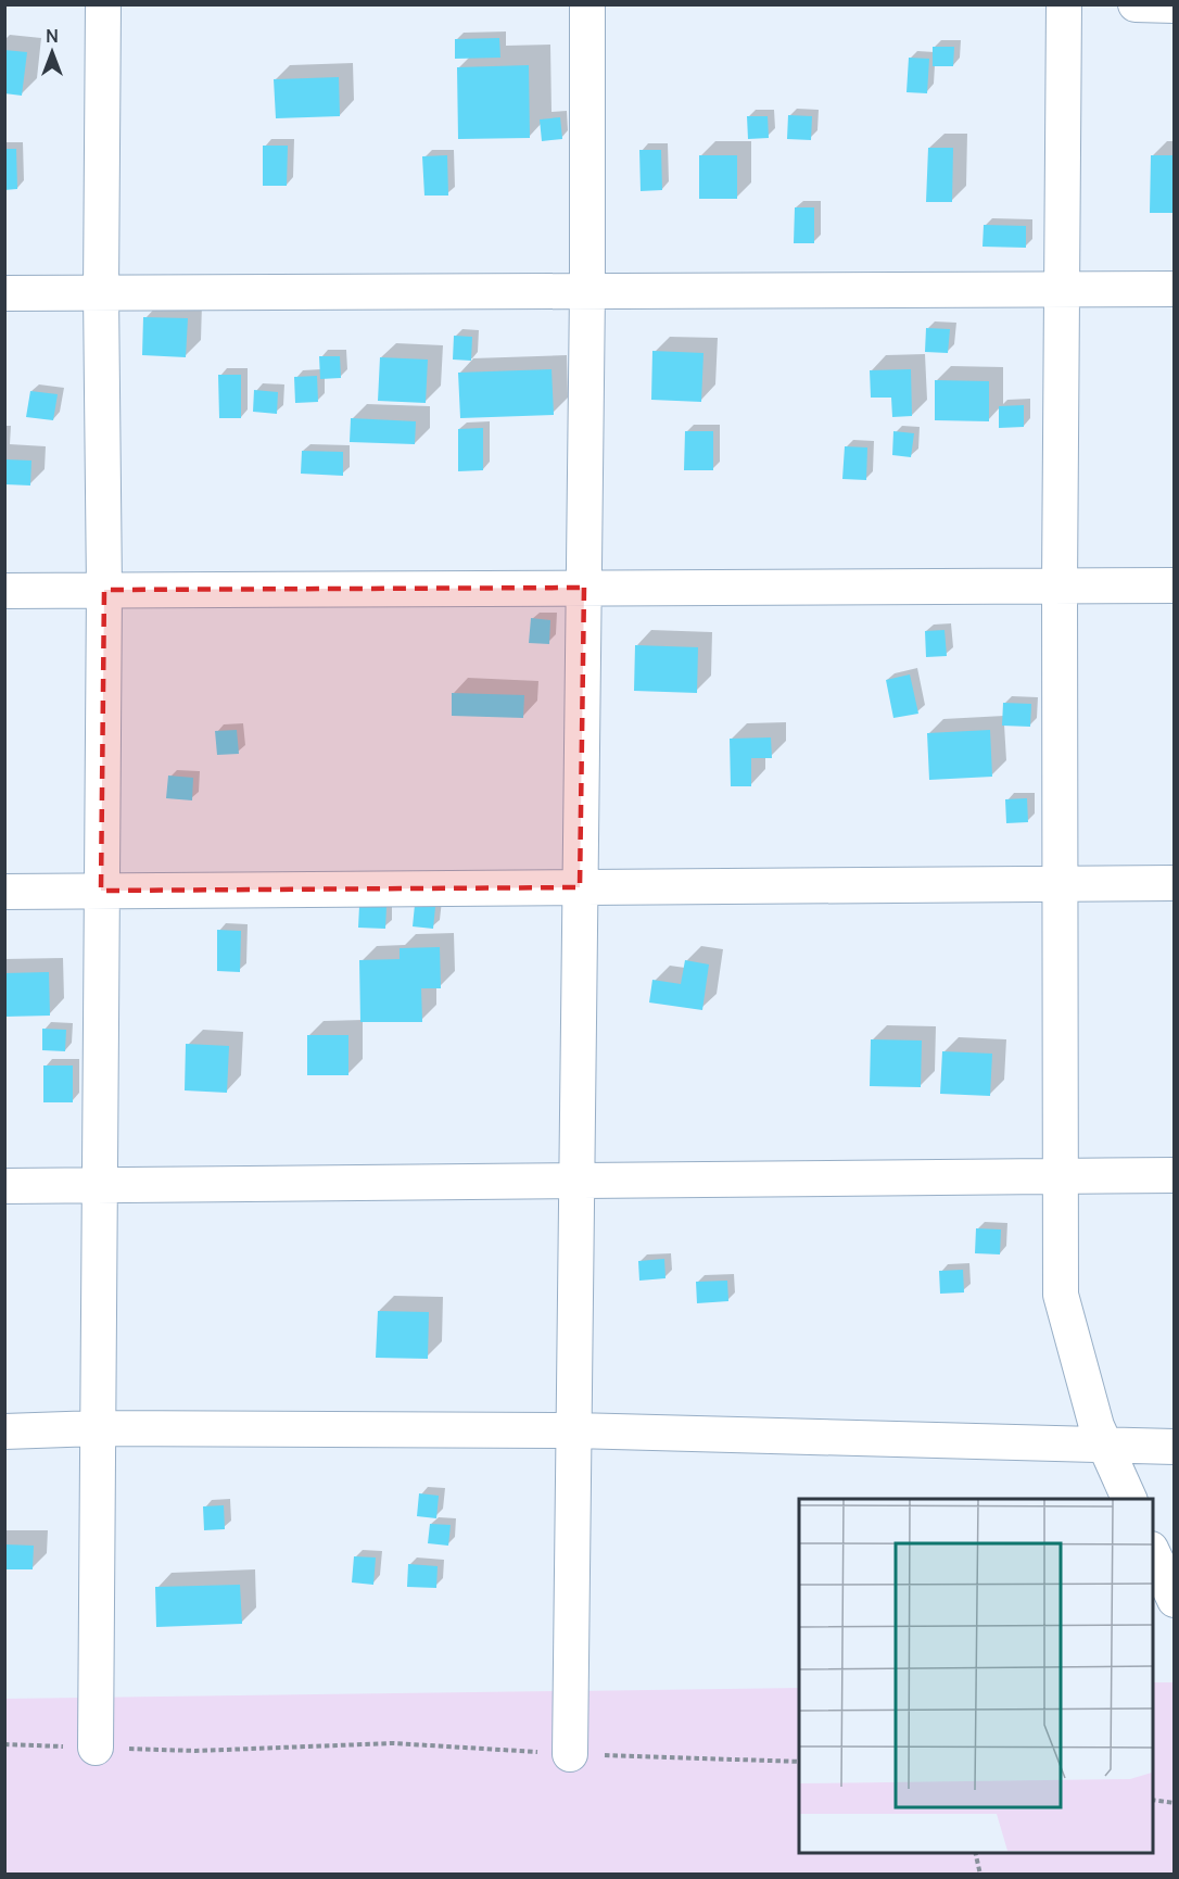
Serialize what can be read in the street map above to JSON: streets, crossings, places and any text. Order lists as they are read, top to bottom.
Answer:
{
  "north": "top"
}
